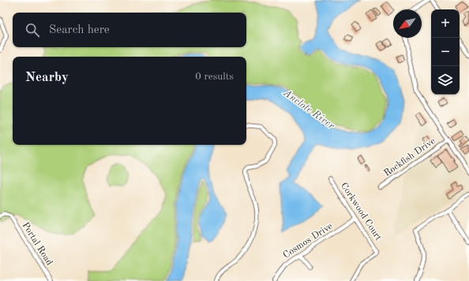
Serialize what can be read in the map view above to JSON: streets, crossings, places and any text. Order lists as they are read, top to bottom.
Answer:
{
  "streets": {
    "street": [
      "Rockfish Drive",
      "Corkwood Court",
      "Cosmos Drive",
      "Portal Road"
    ]
  },
  "crossings": [
    ["Corkwood Court", "Cosmos Drive"]
  ],
  "water": ["Anclote River"],
  "north": "bottom left",
  "page": {
    "map_buttons": ["+", "−"],
    "search": "Search here",
    "heading": ["Nearby", "0 results"]
  }
}
